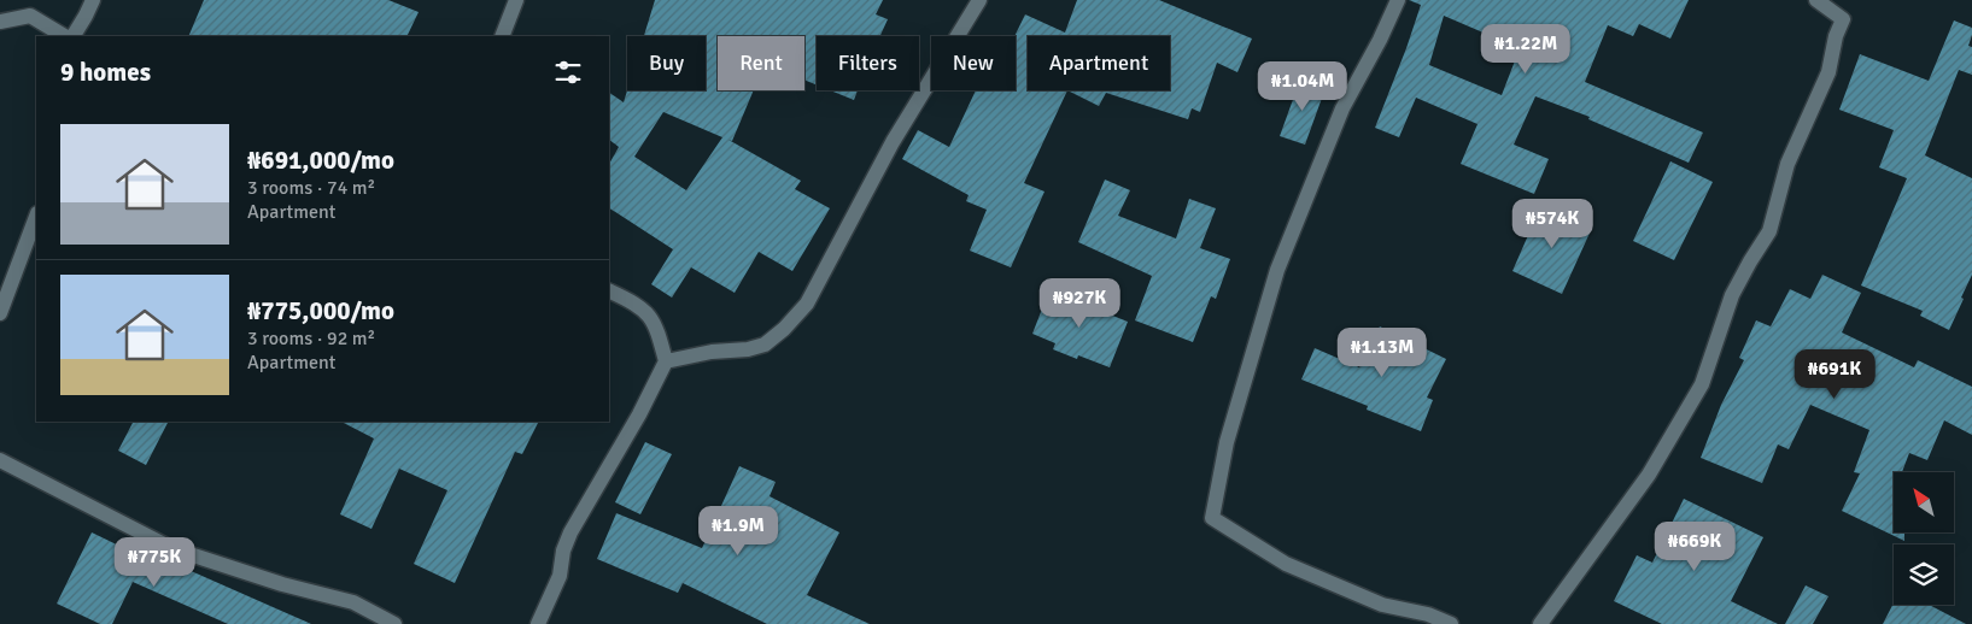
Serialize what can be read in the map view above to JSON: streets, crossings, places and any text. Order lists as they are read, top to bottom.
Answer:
{
  "north": "top left",
  "page": {
    "price": [
      "₦1.22M",
      "₦1.04M",
      "₦574K",
      "₦927K",
      "₦1.13M",
      "₦691K",
      "₦1.9M",
      "₦669K",
      "₦775K"
    ],
    "chip": [
      "Buy",
      "Rent",
      "Filters",
      "New",
      "Apartment"
    ],
    "heading": "9 homes",
    "list": [
      {
        "name": "₦691,000/mo",
        "note": "3 rooms · 74 m² · Apartment"
      },
      {
        "name": "₦775,000/mo",
        "note": "3 rooms · 92 m² · Apartment"
      }
    ]
  }
}
